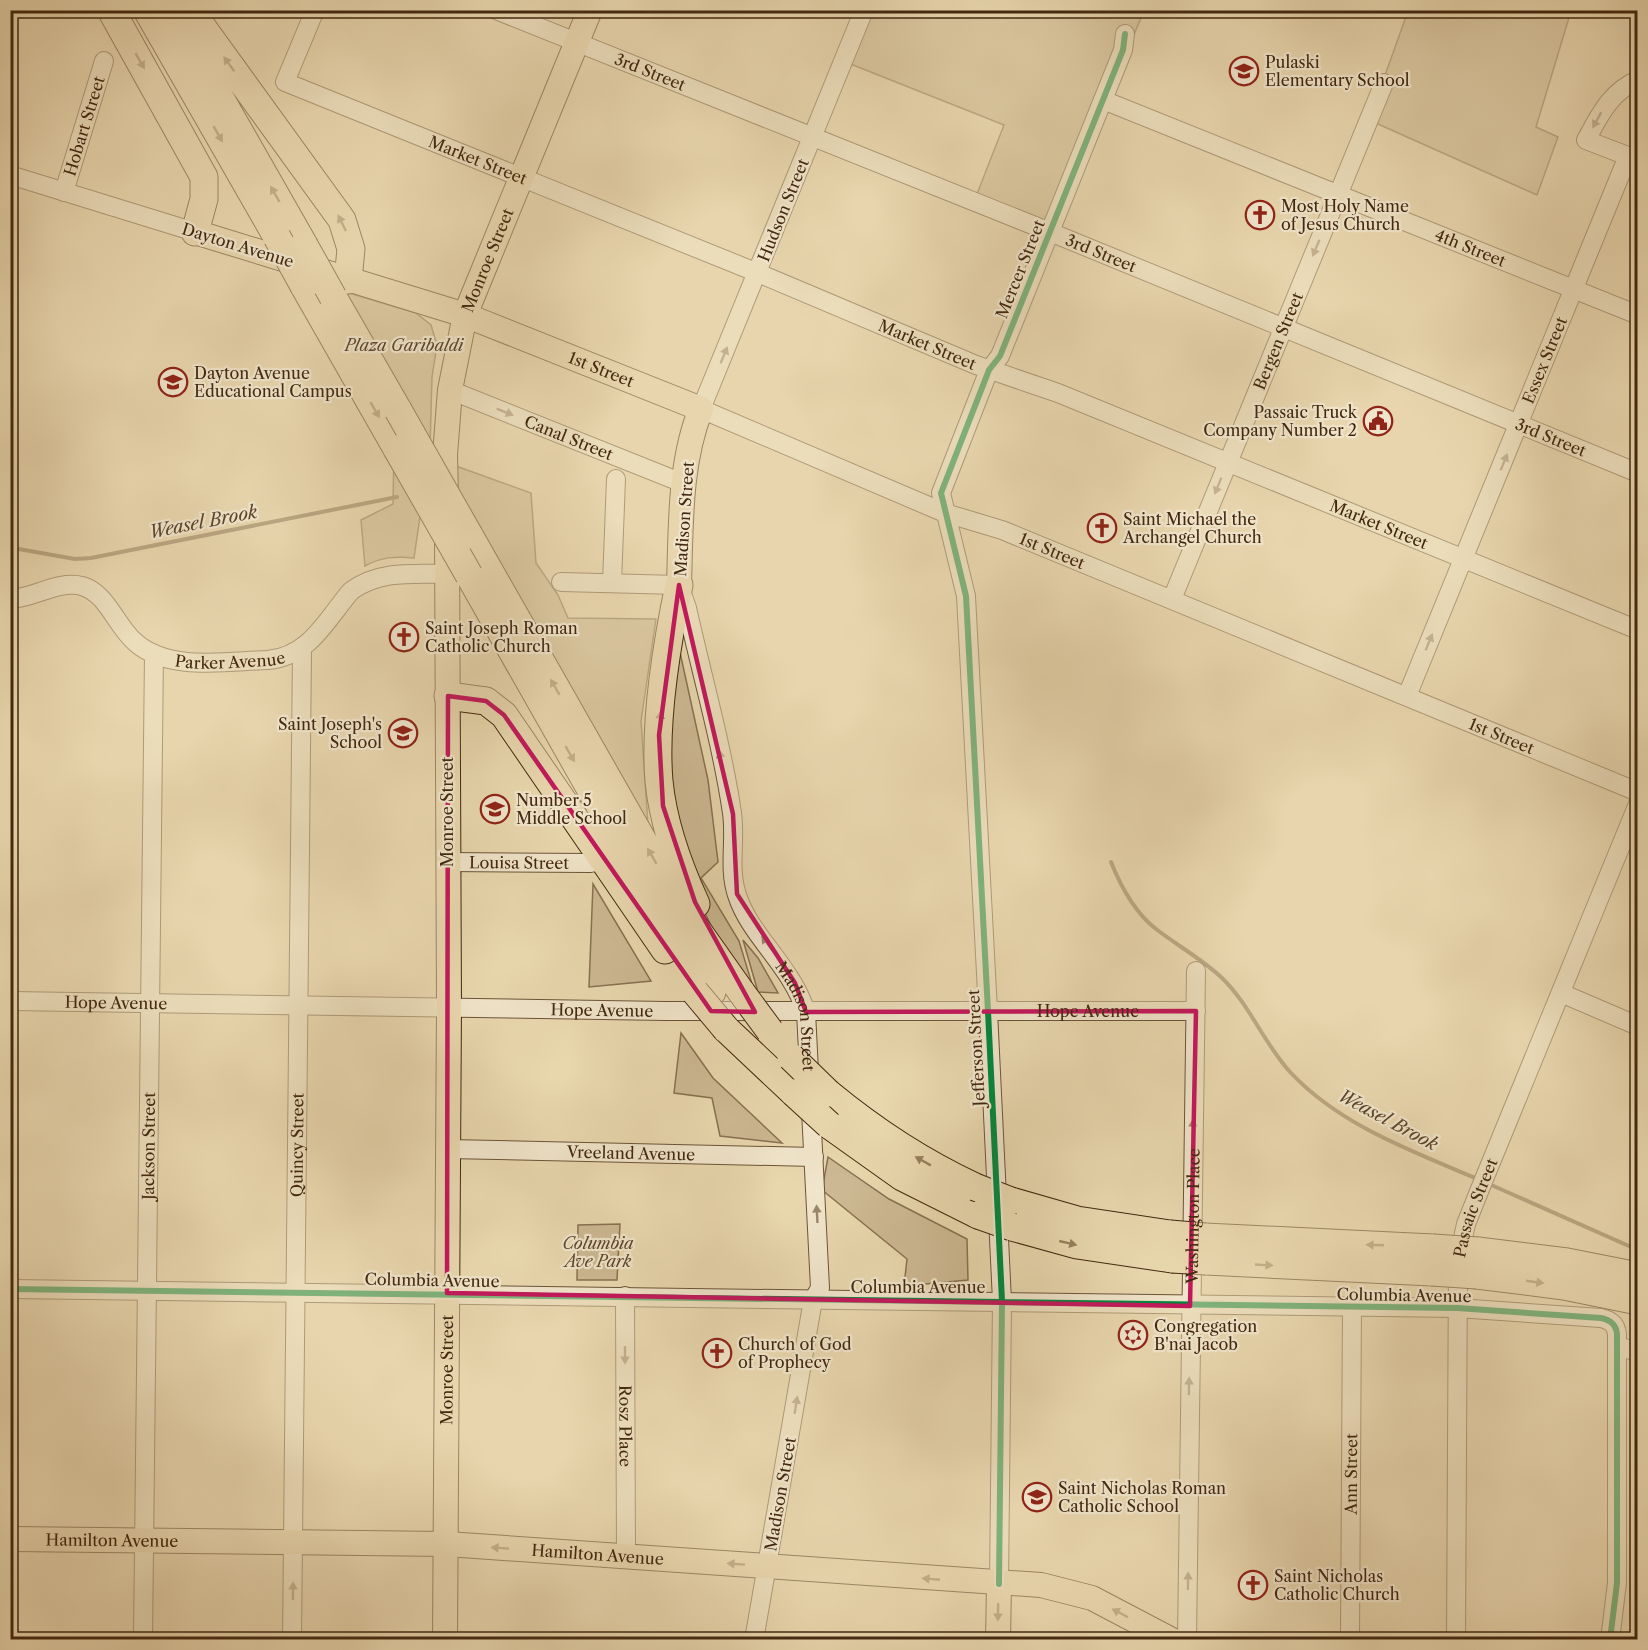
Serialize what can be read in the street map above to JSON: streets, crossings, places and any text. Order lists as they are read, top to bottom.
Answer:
{
  "streets": {
    "main road": [
      "Dayton Avenue",
      "Monroe Street",
      "1st Street",
      "Madison Street",
      "Jefferson Street",
      "Hamilton Avenue"
    ],
    "street": [
      "3rd Street",
      "Hobart Street",
      "Market Street",
      "Hudson Street",
      "4th Street",
      "Mercer Street",
      "Bergen Street",
      "Essex Street",
      "Canal Street",
      "Parker Avenue",
      "Louisa Street",
      "Hope Avenue",
      "Quincy Street",
      "Jackson Street",
      "Vreeland Avenue",
      "Passaic Street",
      "Washington Place",
      "Columbia Avenue",
      "Rosz Place",
      "Ann Street"
    ]
  },
  "crossings": [
    ["3rd Street", "Hudson Street"],
    ["3rd Street", "Monroe Street"],
    ["3rd Street", "Mercer Street"],
    ["3rd Street", "Bergen Street"],
    ["3rd Street", "Essex Street"],
    ["Hobart Street", "Dayton Avenue"],
    ["Market Street", "Hudson Street"],
    ["Market Street", "Monroe Street"],
    ["Market Street", "Mercer Street"],
    ["Market Street", "Bergen Street"],
    ["Market Street", "Essex Street"],
    ["Hudson Street", "1st Street"],
    ["Hudson Street", "Madison Street"],
    ["Dayton Avenue", "Monroe Street"],
    ["Dayton Avenue", "1st Street"],
    ["4th Street", "Mercer Street"],
    ["4th Street", "Bergen Street"],
    ["4th Street", "Essex Street"],
    ["Monroe Street", "1st Street"],
    ["Monroe Street", "Canal Street"],
    ["Monroe Street", "Parker Avenue"],
    ["Monroe Street", "Louisa Street"],
    ["Monroe Street", "Hope Avenue"],
    ["Monroe Street", "Vreeland Avenue"],
    ["Monroe Street", "Columbia Avenue"],
    ["Monroe Street", "Hamilton Avenue"],
    ["Mercer Street", "1st Street"],
    ["Mercer Street", "Jefferson Street"],
    ["Bergen Street", "1st Street"],
    ["Essex Street", "1st Street"],
    ["1st Street", "Madison Street"],
    ["1st Street", "Jefferson Street"],
    ["Canal Street", "Madison Street"],
    ["Madison Street", "Hope Avenue"],
    ["Madison Street", "Vreeland Avenue"],
    ["Madison Street", "Columbia Avenue"],
    ["Madison Street", "Hamilton Avenue"],
    ["Parker Avenue", "Quincy Street"],
    ["Parker Avenue", "Jackson Street"],
    ["Hope Avenue", "Jefferson Street"],
    ["Hope Avenue", "Quincy Street"],
    ["Hope Avenue", "Jackson Street"],
    ["Hope Avenue", "Washington Place"],
    ["Jefferson Street", "Columbia Avenue"],
    ["Jefferson Street", "Hamilton Avenue"],
    ["Quincy Street", "Columbia Avenue"],
    ["Quincy Street", "Hamilton Avenue"],
    ["Jackson Street", "Columbia Avenue"],
    ["Jackson Street", "Hamilton Avenue"],
    ["Passaic Street", "Columbia Avenue"],
    ["Washington Place", "Columbia Avenue"],
    ["Columbia Avenue", "Rosz Place"],
    ["Columbia Avenue", "Ann Street"],
    ["Rosz Place", "Hamilton Avenue"]
  ],
  "one_way": [
    "Bergen Street",
    "Essex Street",
    "Madison Street",
    "Washington Place",
    "Rosz Place",
    "Hamilton Avenue"
  ],
  "water": ["Weasel Brook"],
  "parks": ["Plaza Garibaldi", "Columbia Ave Park"],
  "places": {
    "school or university": [
      "Pulaski Elementary School",
      "Dayton Avenue Educational Campus",
      "Saint Joseph's School",
      "Number 5 Middle School",
      "Saint Nicholas Roman Catholic School"
    ],
    "church": [
      "Most Holy Name of Jesus Church",
      "Saint Michael the Archangel Church",
      "Saint Joseph Roman Catholic Church",
      "Church of God of Prophecy",
      "Saint Nicholas Catholic Church"
    ],
    "public building": ["Passaic Truck Company Number 2"],
    "synagogue": ["Congregation B'nai Jacob"]
  }
}
